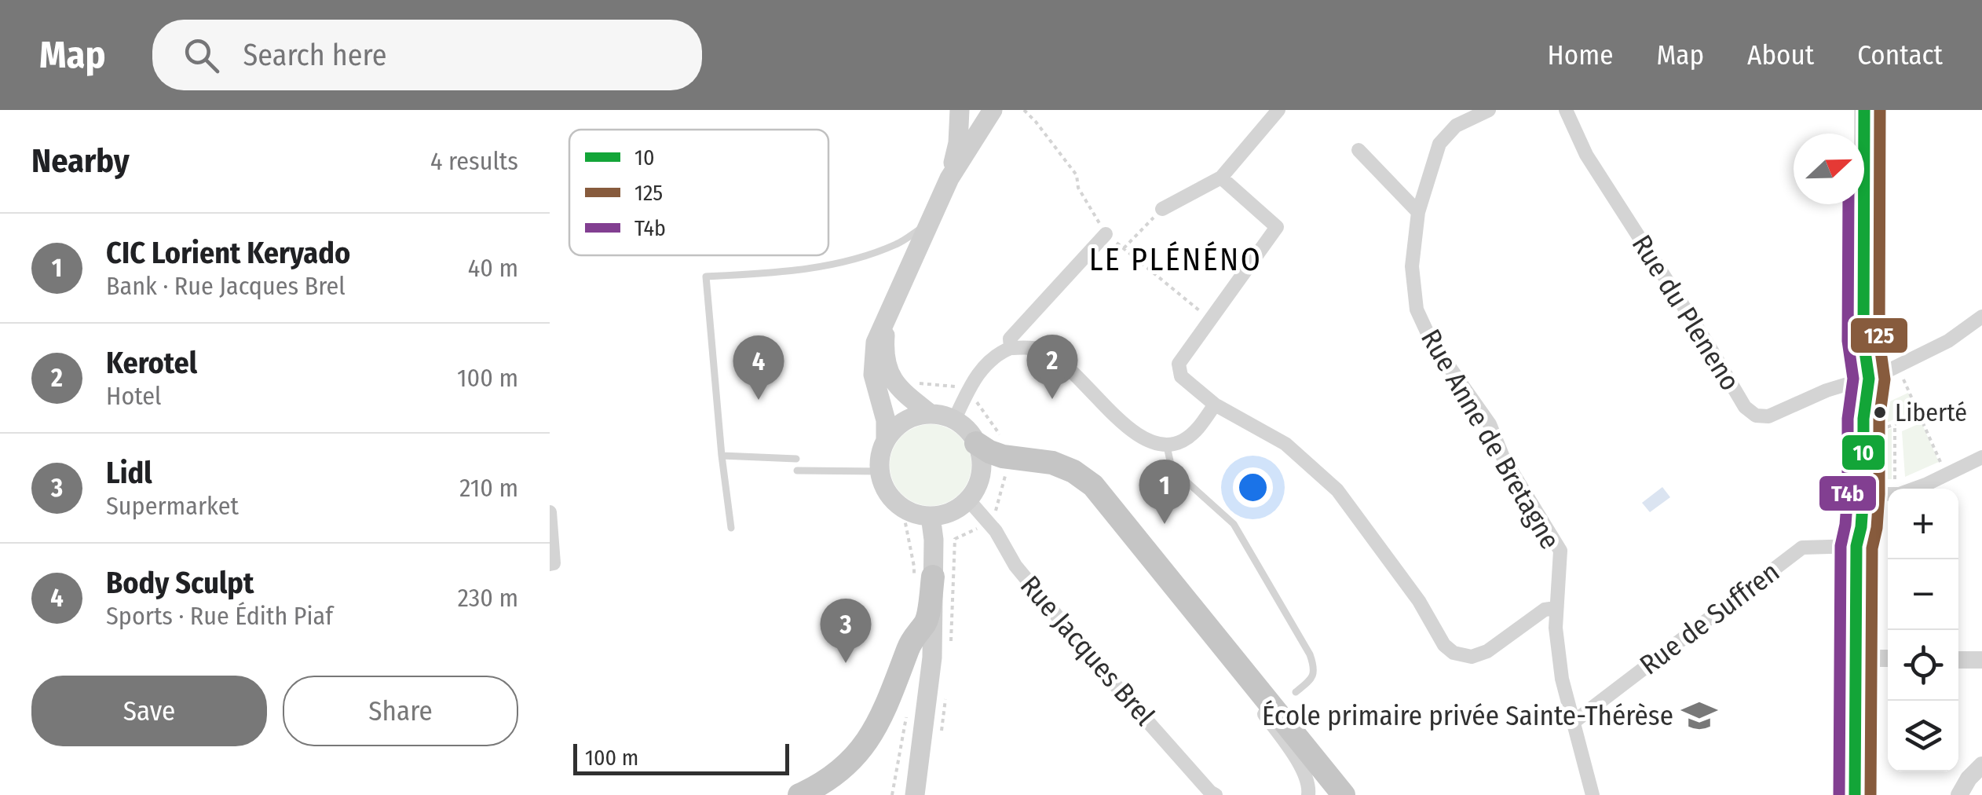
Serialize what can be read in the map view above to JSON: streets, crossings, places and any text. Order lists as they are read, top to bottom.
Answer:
{
  "streets": {
    "street": [
      "Rue du Pleneno",
      "Rue Anne de Bretagne",
      "Rue de Suffren",
      "Rue Jacques Brel"
    ]
  },
  "crossings": [
    ["Rue Anne de Bretagne", "Rue de Suffren"]
  ],
  "districts": ["LE PLÉNÉNO"],
  "places": {
    "other": ["Liberté"],
    "school or university": ["École primaire privée Sainte-Thérèse"]
  },
  "lines": ["transit line 10", "transit line 125", "transit line T4b"],
  "legend": ["10", "125", "T4b"],
  "scale_bar": "100 m",
  "north": "right",
  "page": {
    "header": "Map",
    "search": "Search here",
    "nav": [
      "Home",
      "Map",
      "About",
      "Contact"
    ],
    "heading": ["Nearby", "4 results"],
    "list": [
      {
        "mark": "1",
        "name": "CIC Lorient Keryado",
        "note": "Bank · Rue Jacques Brel",
        "value": "40 m"
      },
      {
        "mark": "2",
        "name": "Kerotel",
        "note": "Hotel",
        "value": "100 m"
      },
      {
        "mark": "3",
        "name": "Lidl",
        "note": "Supermarket",
        "value": "210 m"
      },
      {
        "mark": "4",
        "name": "Body Sculpt",
        "note": "Sports · Rue Édith Piaf",
        "value": "230 m"
      }
    ],
    "pins": [
      "2",
      "4",
      "1",
      "3"
    ],
    "map_buttons": ["+", "−"],
    "buttons": ["Save", "Share"],
    "scale": "100 m"
  }
}
